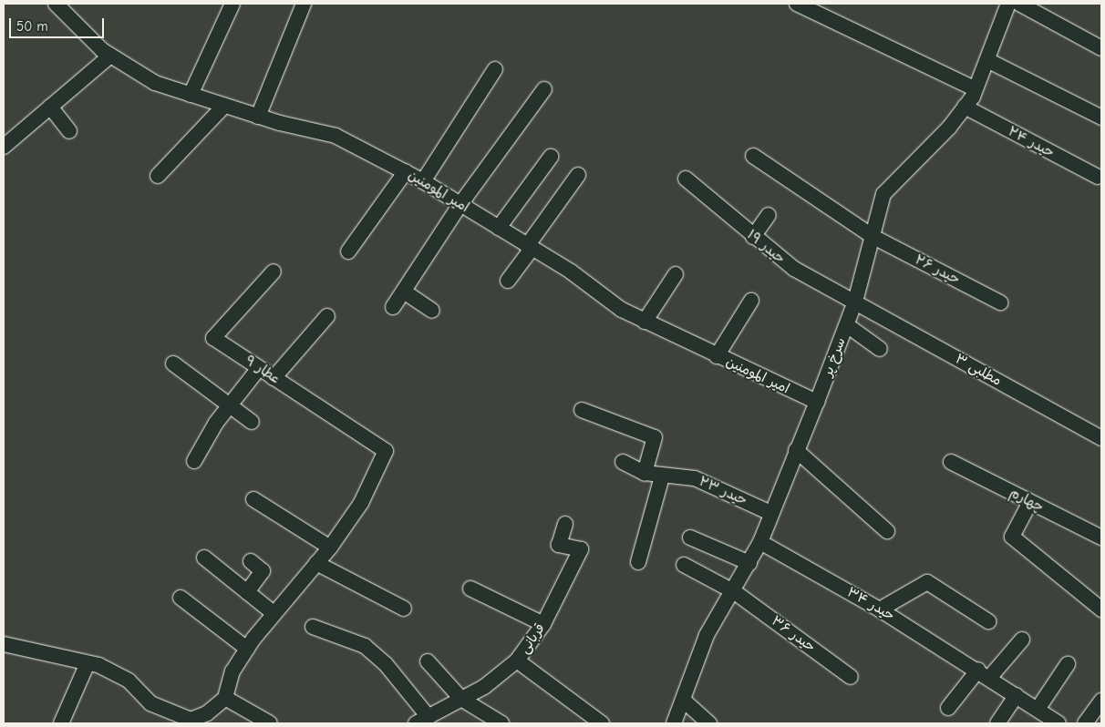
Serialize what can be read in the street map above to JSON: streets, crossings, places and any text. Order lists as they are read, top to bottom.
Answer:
{
  "streets": {
    "street": [
      "حیدر ۲۴",
      "امیر المومنین",
      "حیدر ۱۹",
      "حیدر ۲۶",
      "سرخ پر",
      "عطار ۹",
      "مطلبی ۳",
      "حیدر ۲۳",
      "چهارم",
      "حیدر ۳۴",
      "حیدر ۳۶",
      "قربانی"
    ]
  },
  "crossings": [
    ["حیدر ۲۴", "سرخ پر"],
    ["امیر المومنین", "سرخ پر"],
    ["حیدر ۱۹", "سرخ پر"],
    ["حیدر ۱۹", "مطلبی ۳"],
    ["حیدر ۲۶", "سرخ پر"],
    ["سرخ پر", "مطلبی ۳"],
    ["سرخ پر", "حیدر ۲۳"],
    ["سرخ پر", "حیدر ۳۴"],
    ["سرخ پر", "حیدر ۳۶"]
  ],
  "scale_bar": "50 m"
}
